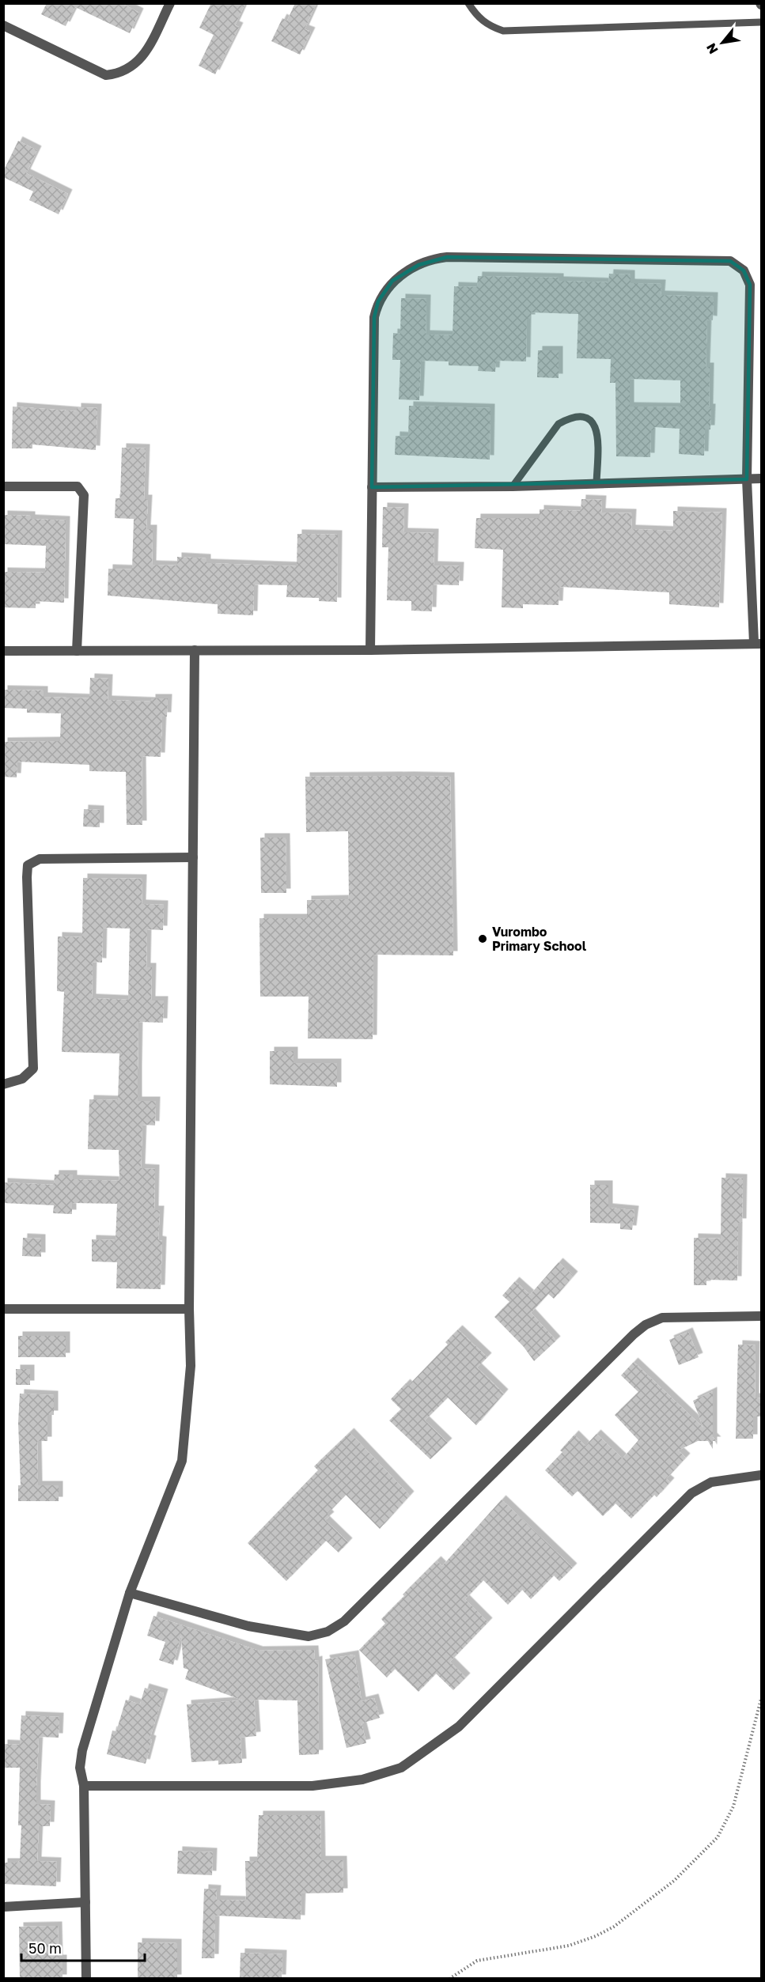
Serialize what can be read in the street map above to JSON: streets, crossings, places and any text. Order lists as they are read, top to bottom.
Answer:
{
  "places": ["Vurombo Primary School"],
  "scale_bar": "50 m",
  "north": "bottom left"
}
